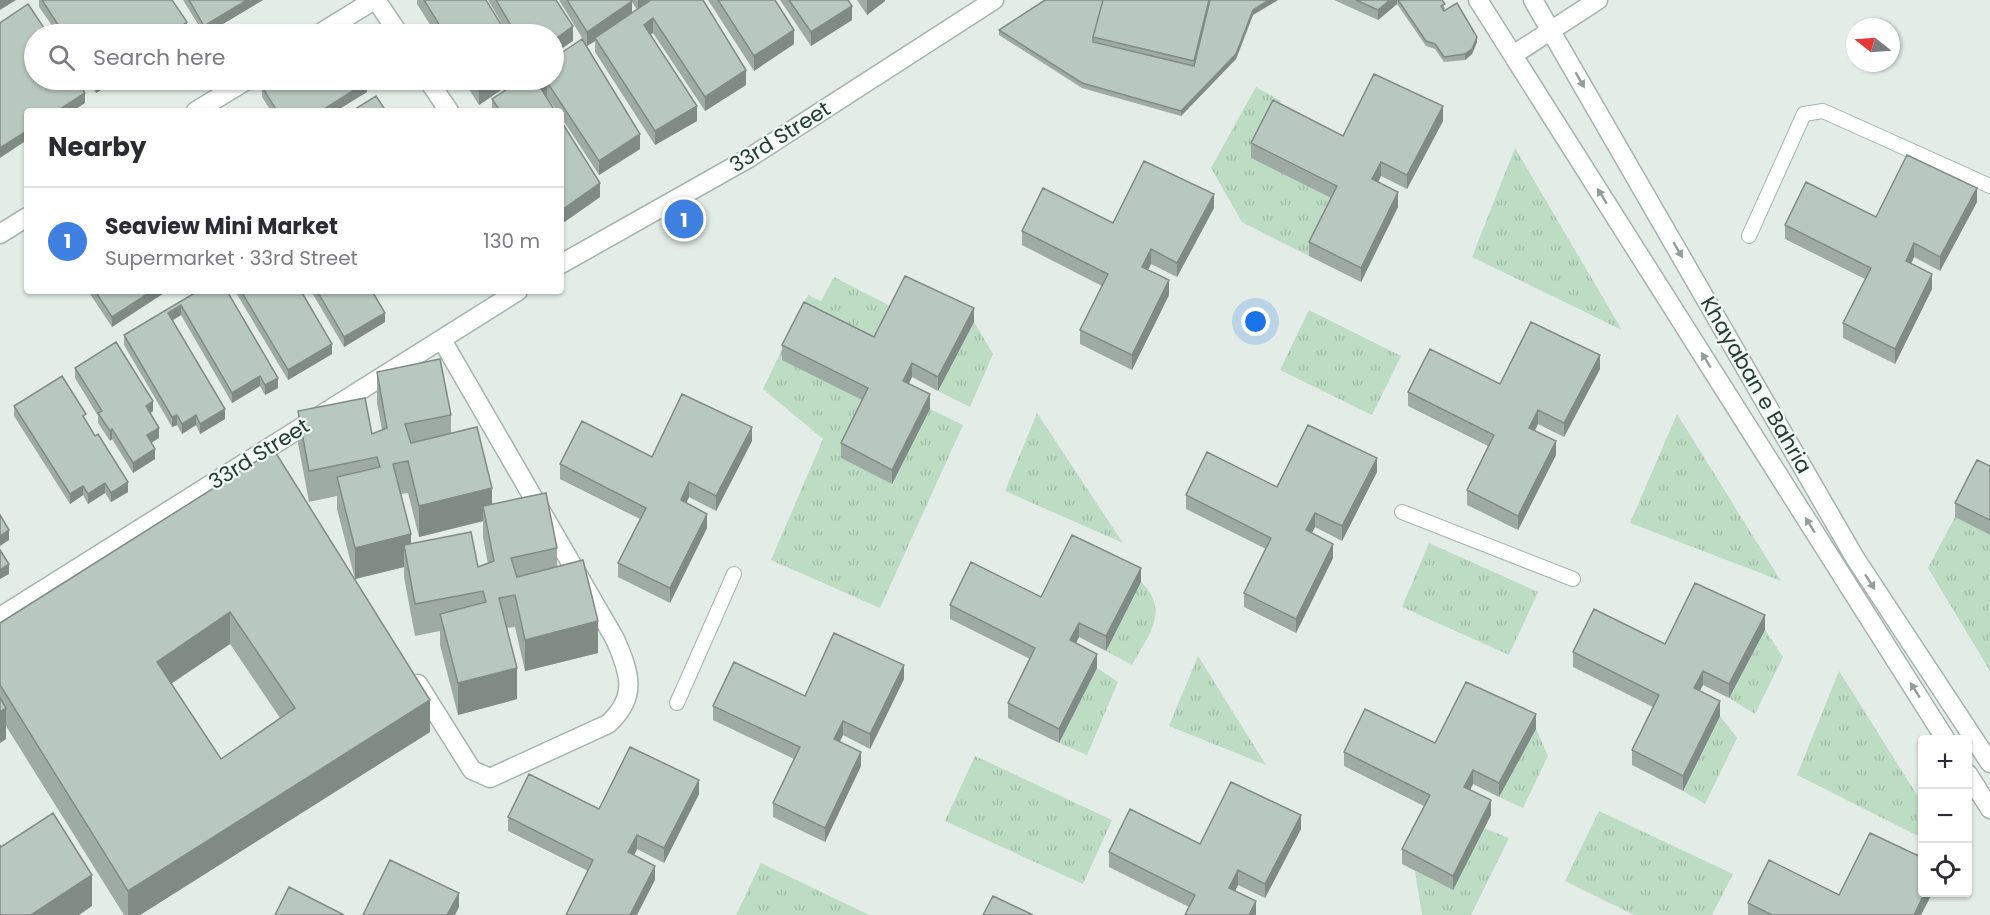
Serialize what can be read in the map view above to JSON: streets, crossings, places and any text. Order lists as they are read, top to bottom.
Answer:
{
  "streets": {
    "street": ["33rd Street", "Khayaban e Bahria"]
  },
  "north": "left",
  "page": {
    "search": "Search here",
    "heading": "Nearby",
    "list": [
      {
        "mark": "1",
        "name": "Seaview Mini Market",
        "note": "Supermarket · 33rd Street",
        "value": "130 m"
      }
    ],
    "pins": "1",
    "map_buttons": ["+", "−"]
  }
}
